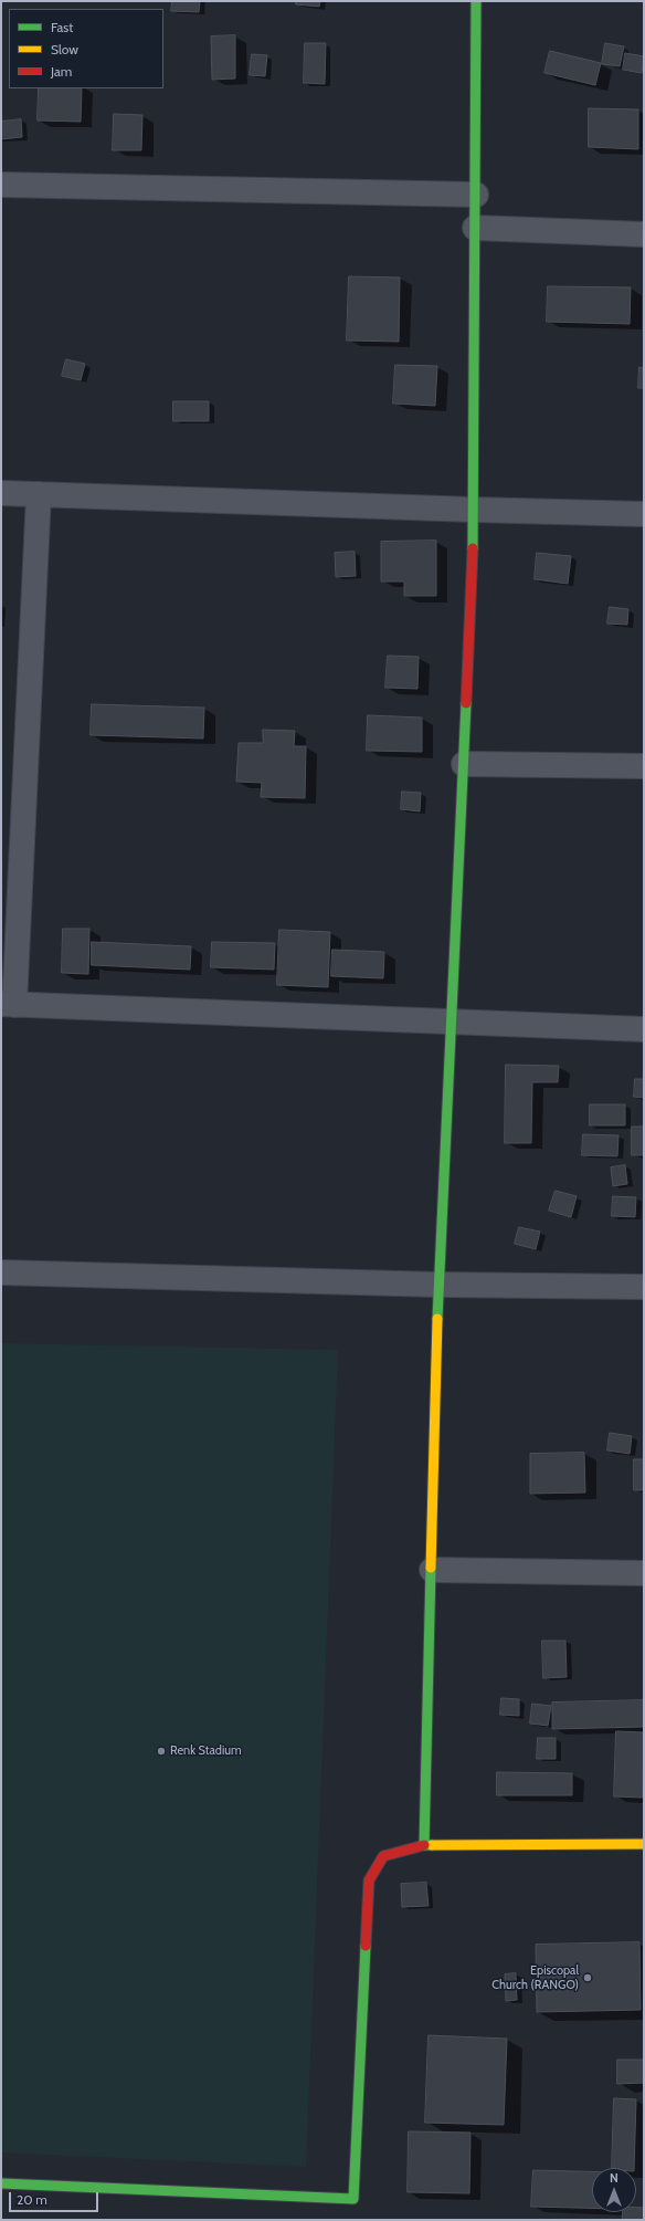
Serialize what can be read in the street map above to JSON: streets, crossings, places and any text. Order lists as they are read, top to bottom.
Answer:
{
  "places": ["Renk Stadium", "Episcopal Church (RANGO)"],
  "legend": ["Fast", "Slow", "Jam"],
  "scale_bar": "20 m",
  "north": "top"
}
